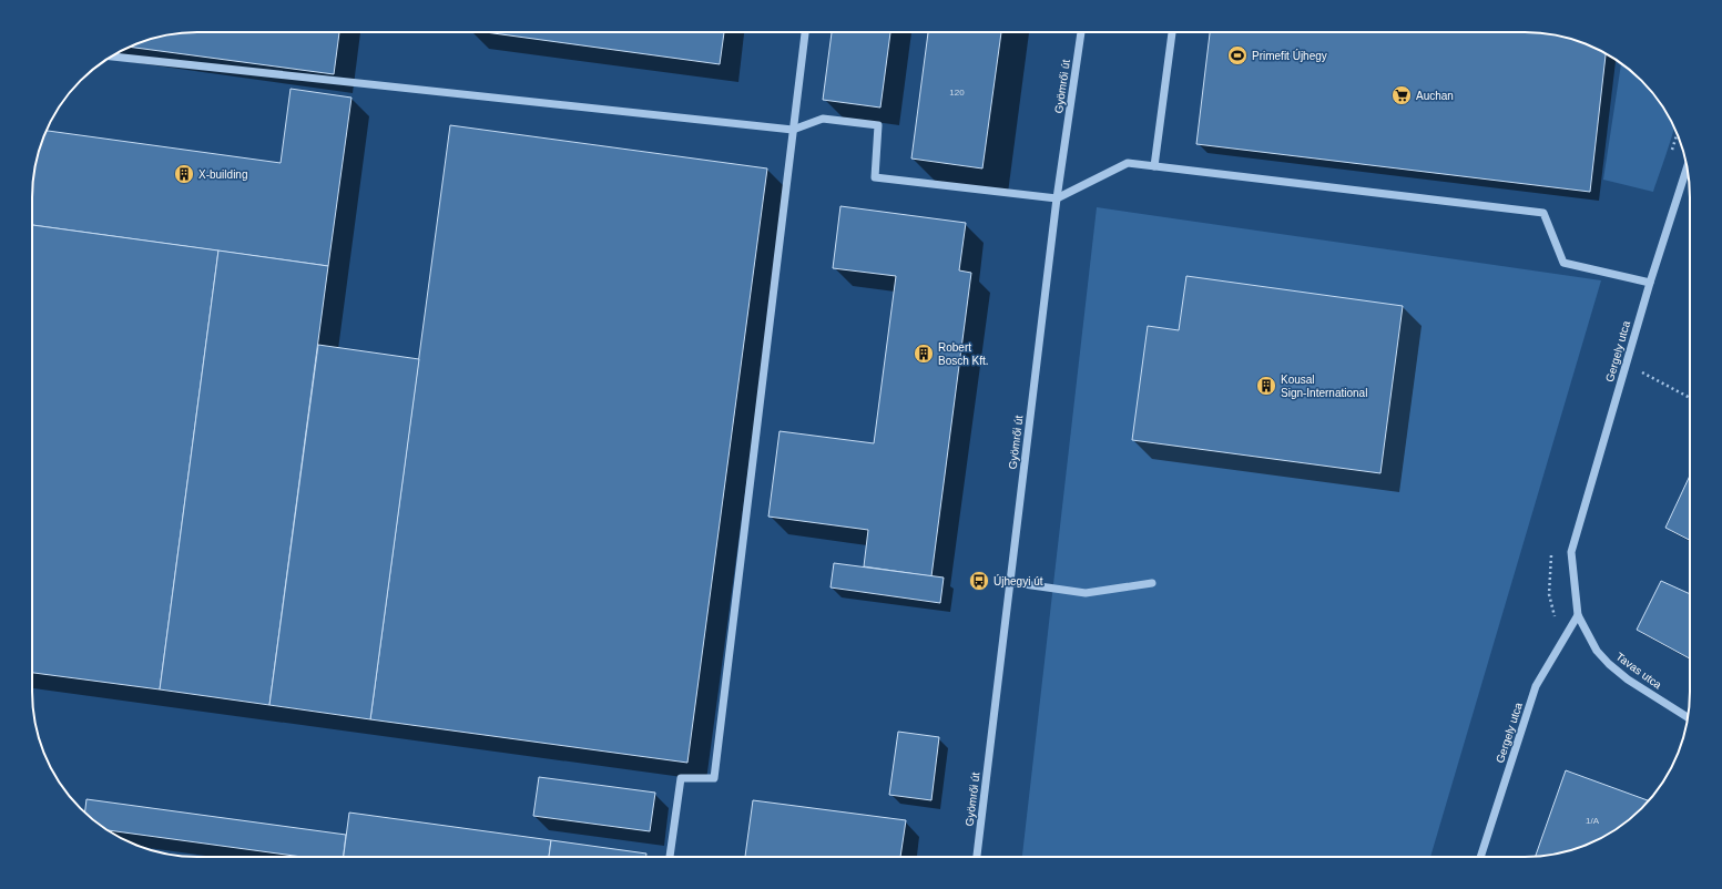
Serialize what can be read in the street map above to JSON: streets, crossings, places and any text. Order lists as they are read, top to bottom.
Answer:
{
  "streets": {
    "street": ["Gyömrői út", "Gergely utca", "Tavas utca"]
  },
  "crossings": [
    ["Gergely utca", "Tavas utca"]
  ],
  "places": {
    "sports": ["Primefit Újhegy"],
    "supermarket": ["Auchan"],
    "building": ["X-building", "Robert Bosch Kft.", "Kousal Sign-International"],
    "bus stop": ["Újhegyi út"]
  },
  "house_numbers": ["120", "1/A"]
}
